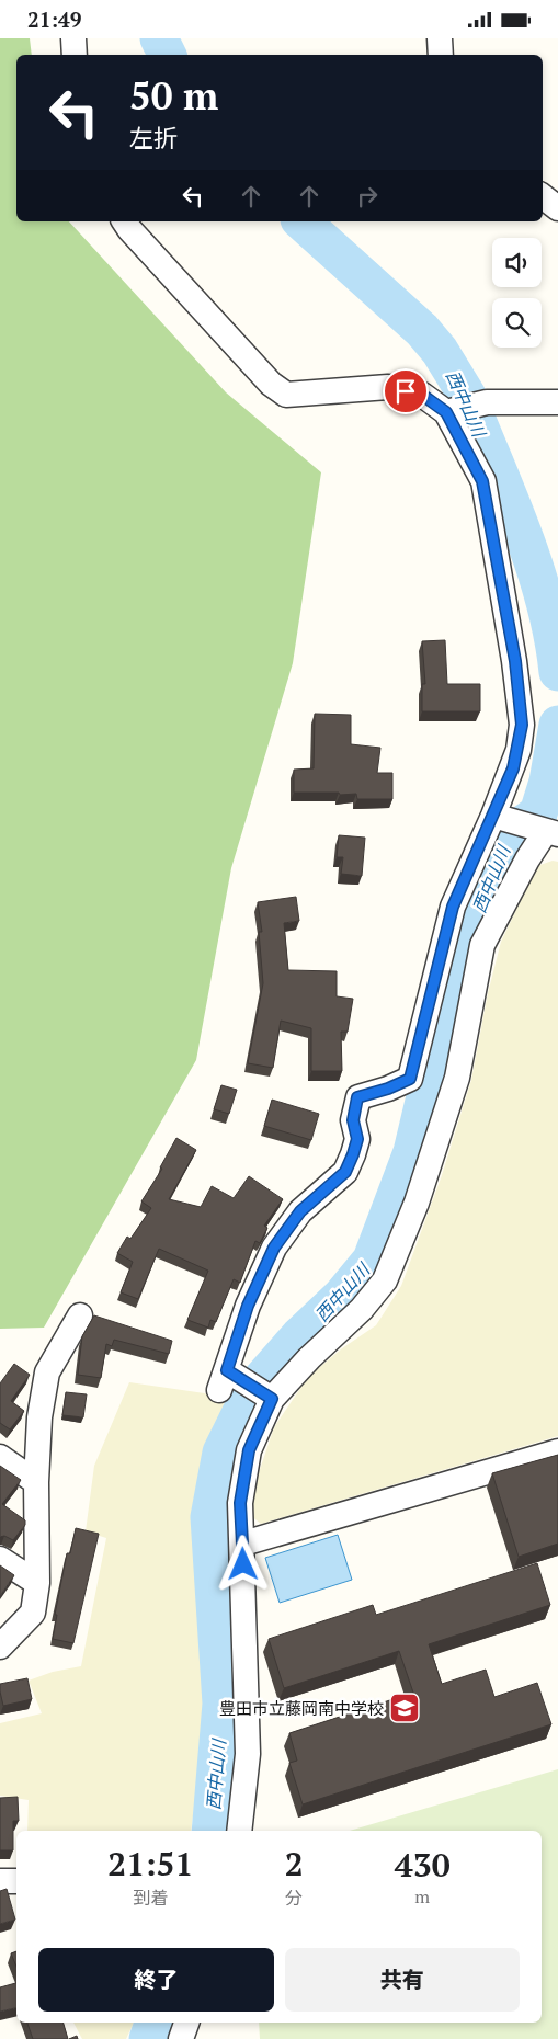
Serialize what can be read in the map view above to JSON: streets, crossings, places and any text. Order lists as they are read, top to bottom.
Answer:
{
  "water": ["西中山川"],
  "places": {
    "school or university": ["豊田市立藤岡南中学校"]
  },
  "page": {
    "status": "21:49",
    "turn": ["50 m", "左折"],
    "eta": [
      "21:51",
      "到着",
      "2",
      "分",
      "430",
      "m"
    ],
    "buttons": ["終了", "共有"]
  }
}
